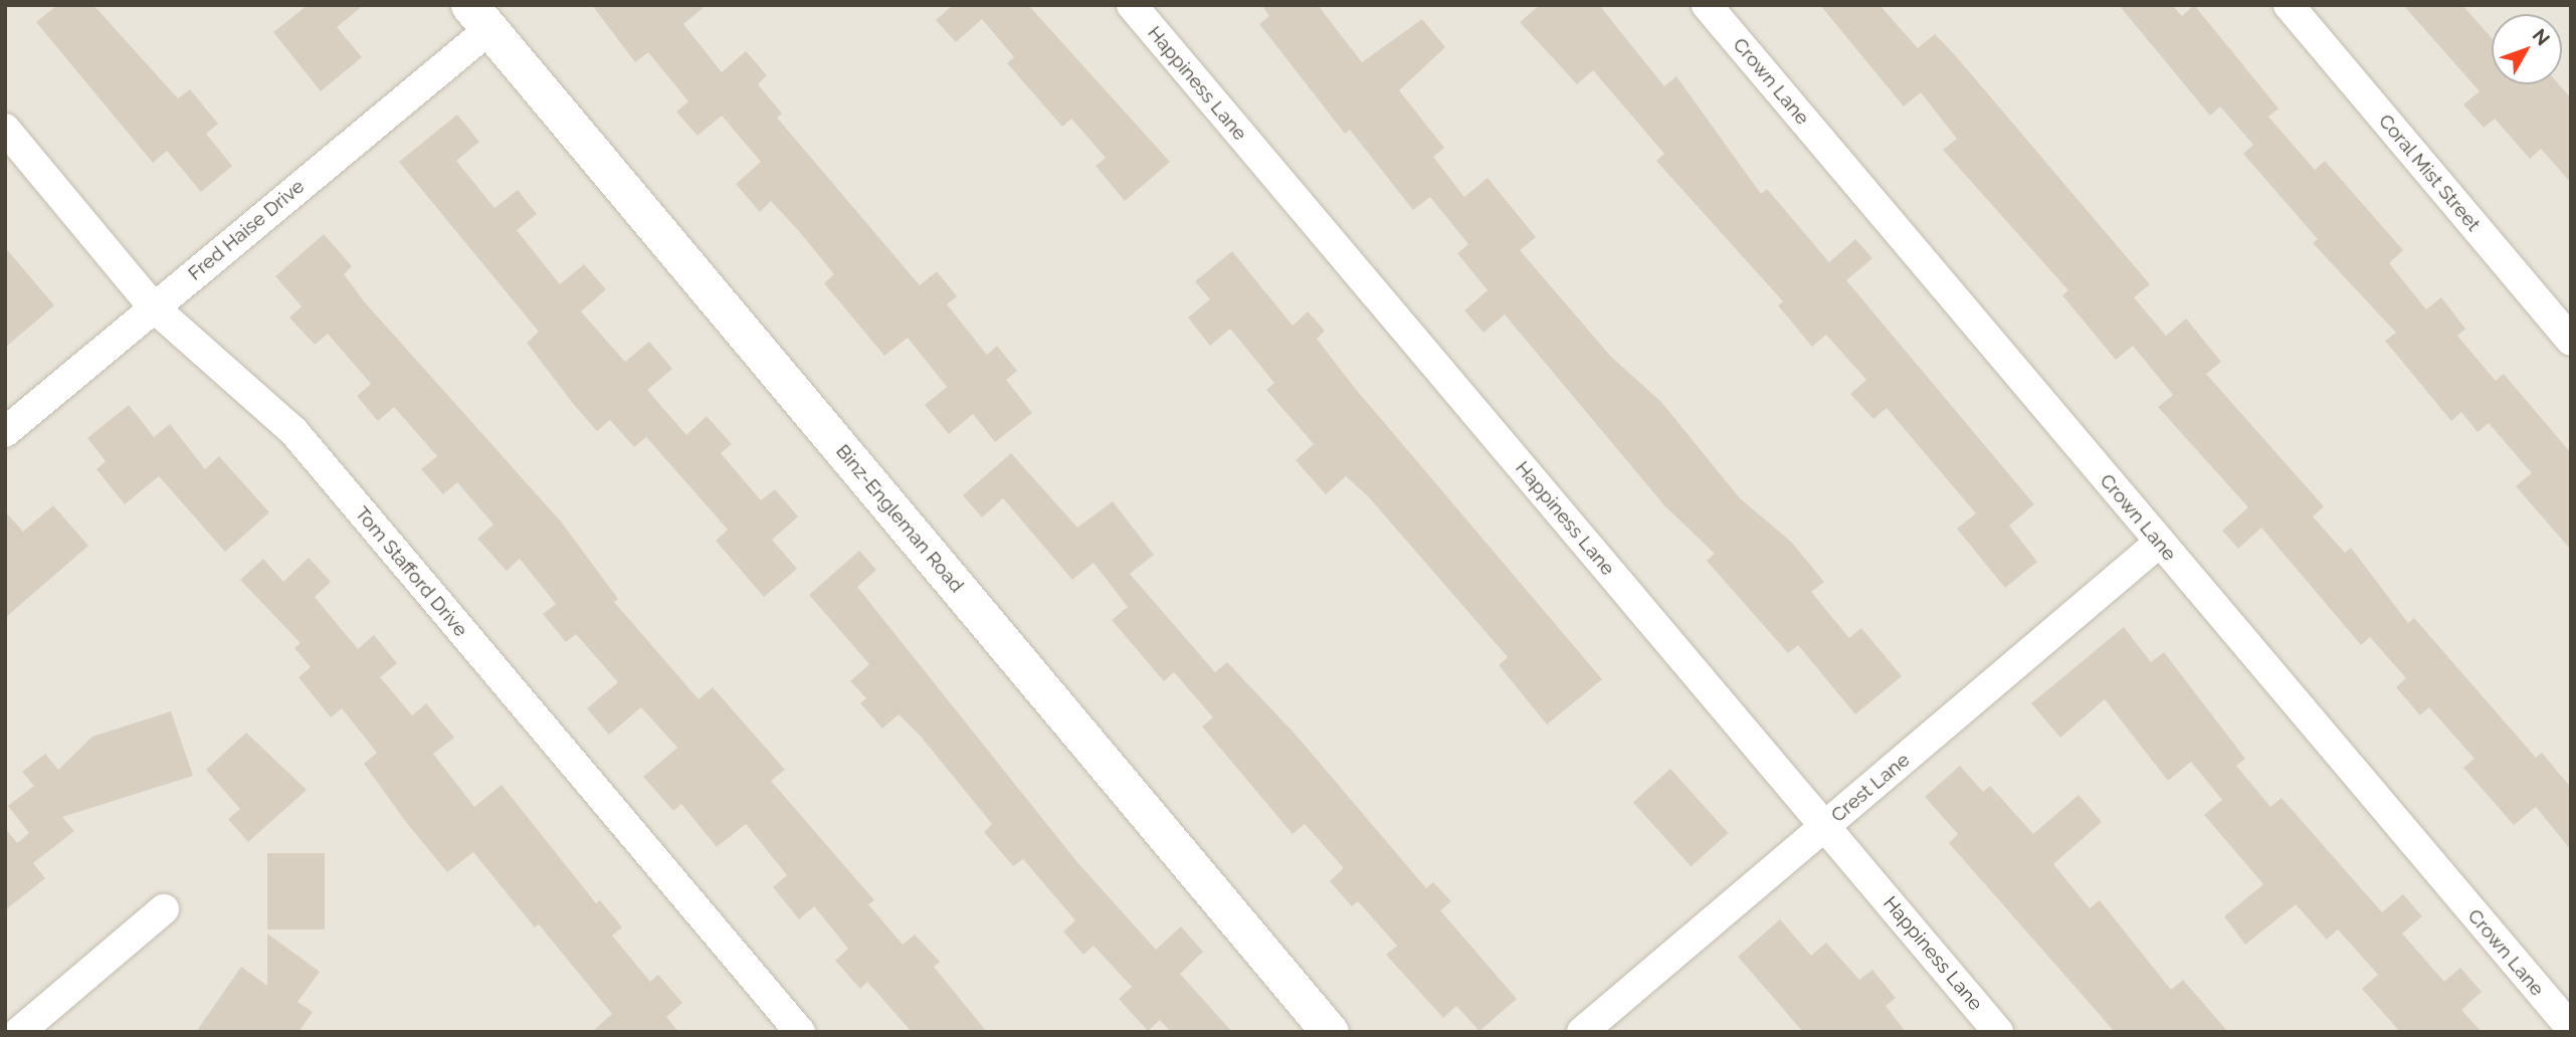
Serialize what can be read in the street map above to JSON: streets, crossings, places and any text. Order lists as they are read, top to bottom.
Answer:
{
  "streets": {
    "street": [
      "Crown Lane",
      "Happiness Lane",
      "Coral Mist Street",
      "Fred Haise Drive",
      "Binz-Engleman Road",
      "Tom Stafford Drive",
      "Crest Lane"
    ]
  },
  "crossings": [
    ["Crown Lane", "Crest Lane"],
    ["Happiness Lane", "Crest Lane"],
    ["Fred Haise Drive", "Binz-Engleman Road"],
    ["Fred Haise Drive", "Tom Stafford Drive"]
  ],
  "north": "top right"
}
